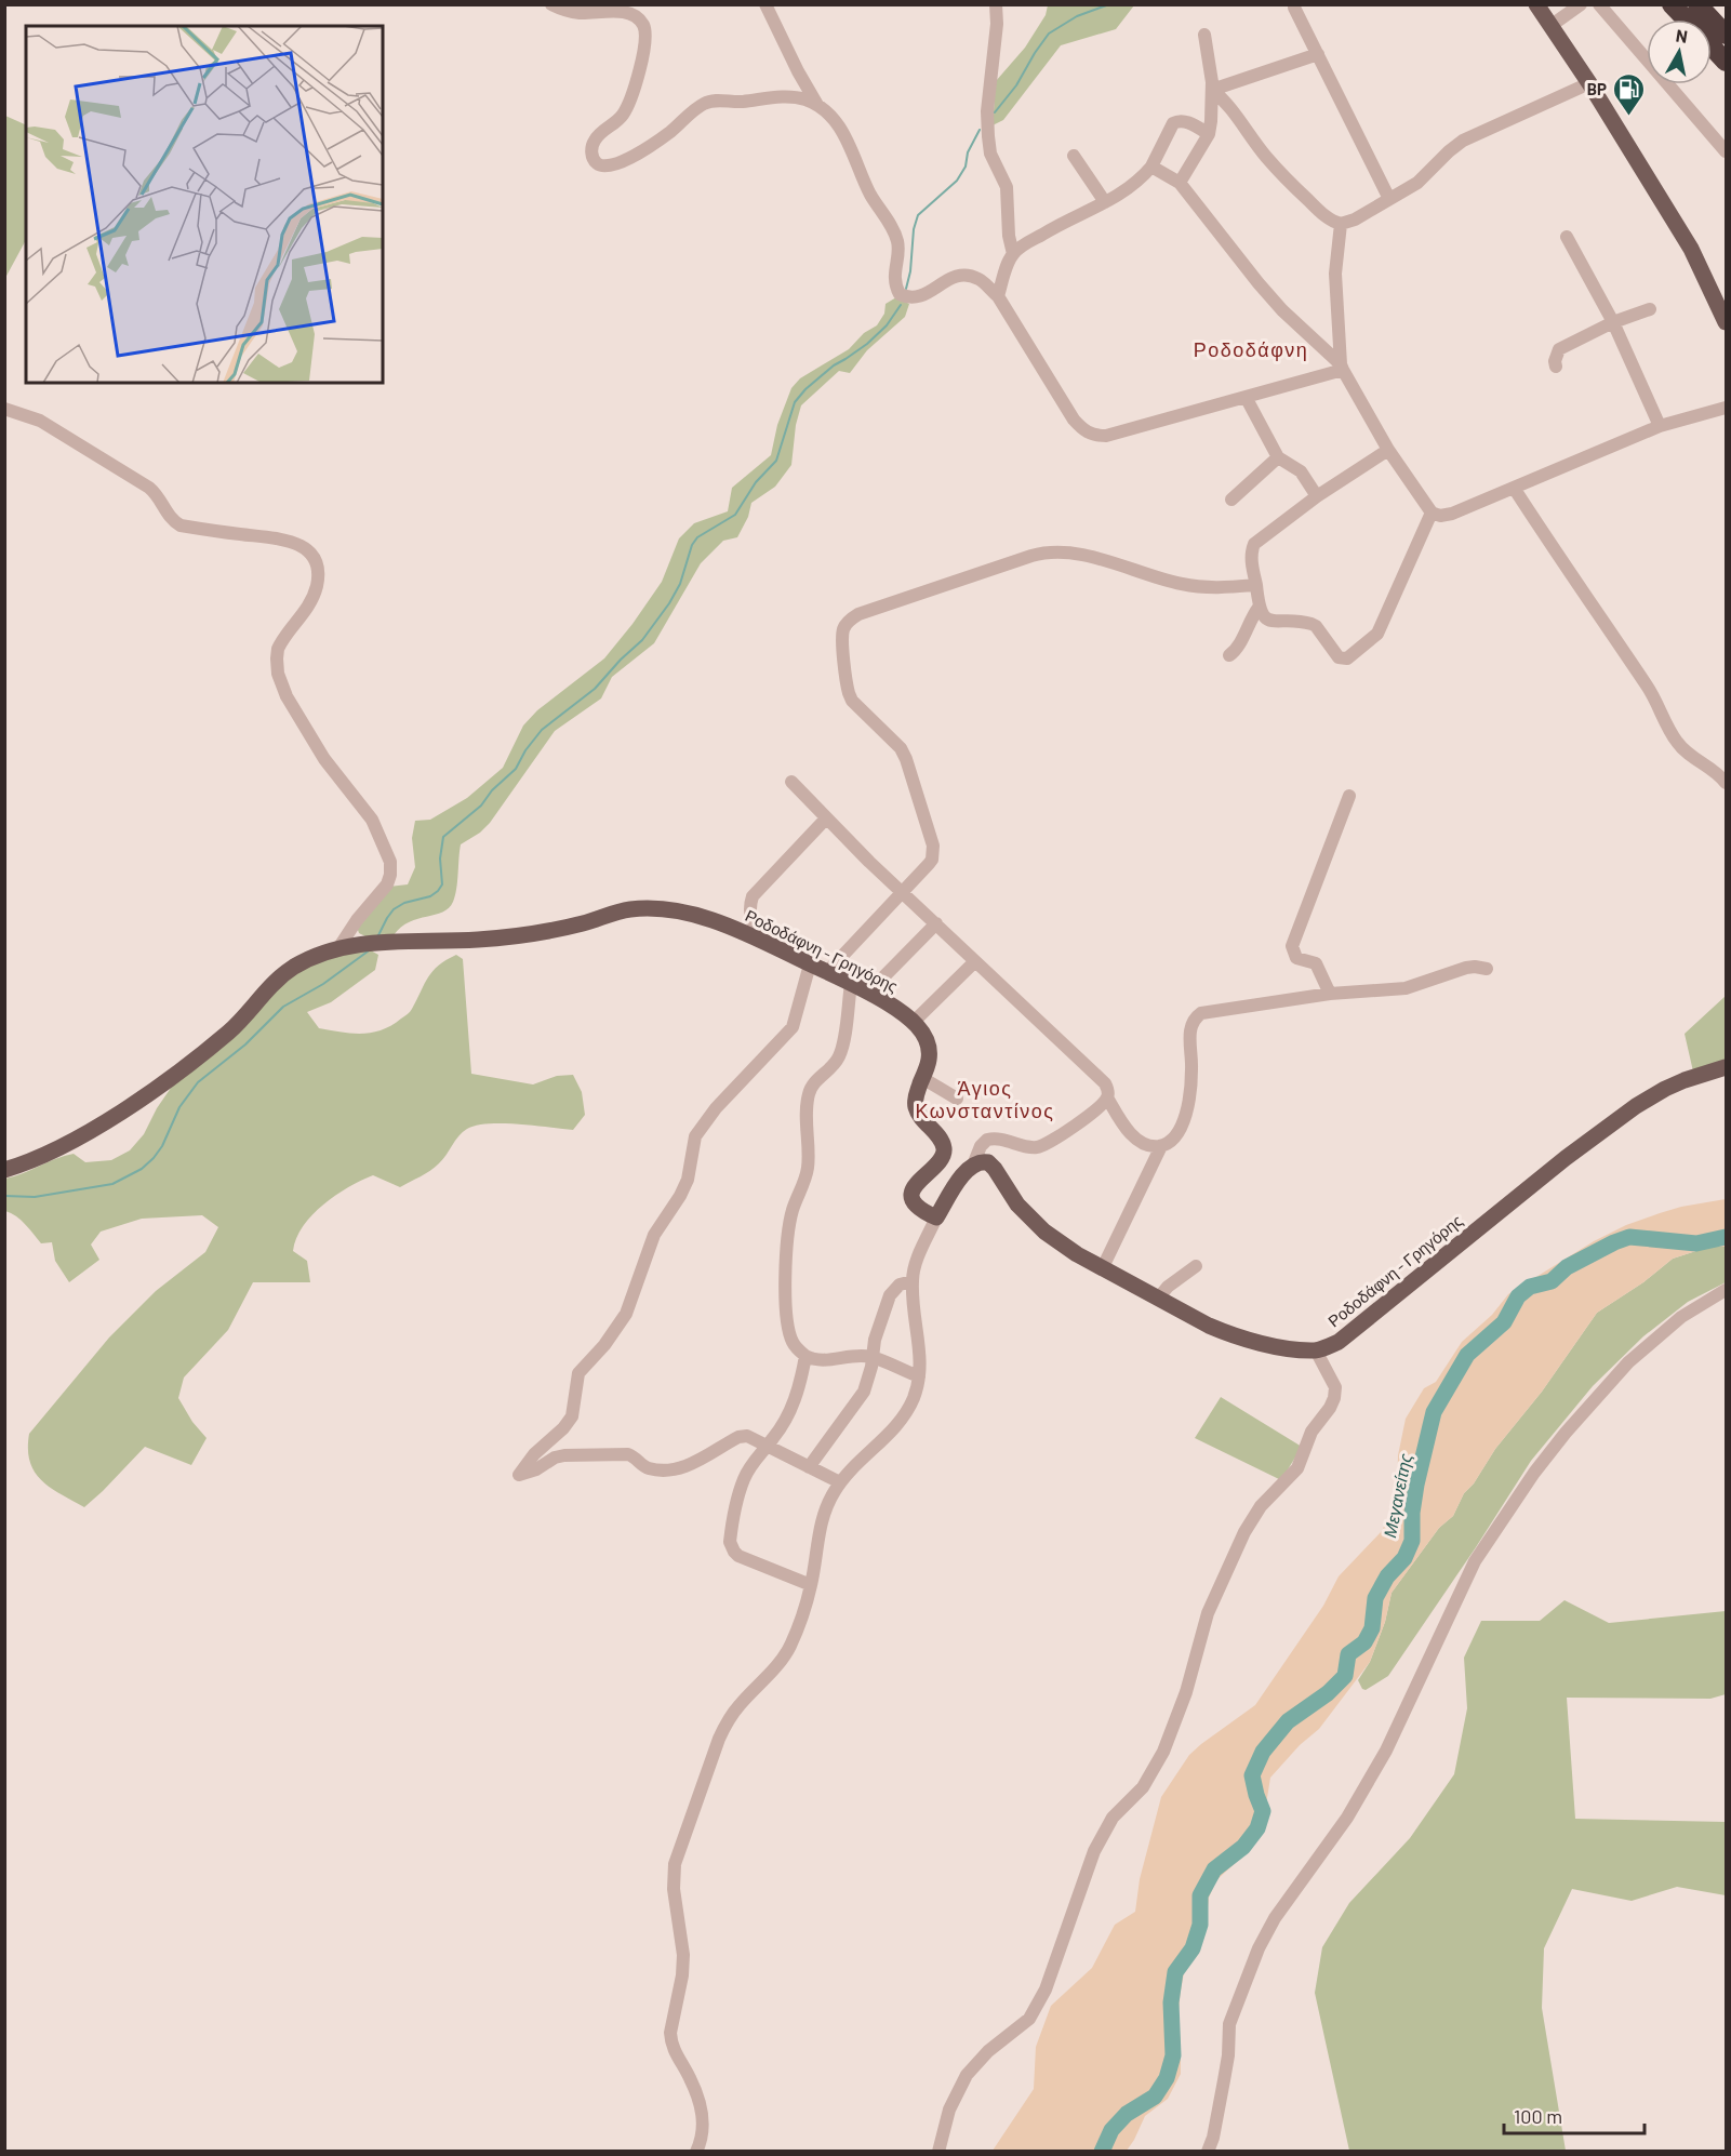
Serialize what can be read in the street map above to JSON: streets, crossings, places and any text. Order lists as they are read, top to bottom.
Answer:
{
  "streets": {
    "main road": ["Ροδοδάφνη - Γρηγόρης"]
  },
  "districts": ["Ροδοδάφνη", "Άγιος Κωνσταντίνος"],
  "water": ["Μεγανείτης"],
  "places": {
    "fuel station": ["BP"]
  },
  "scale_bar": "100 m",
  "north": "top"
}
